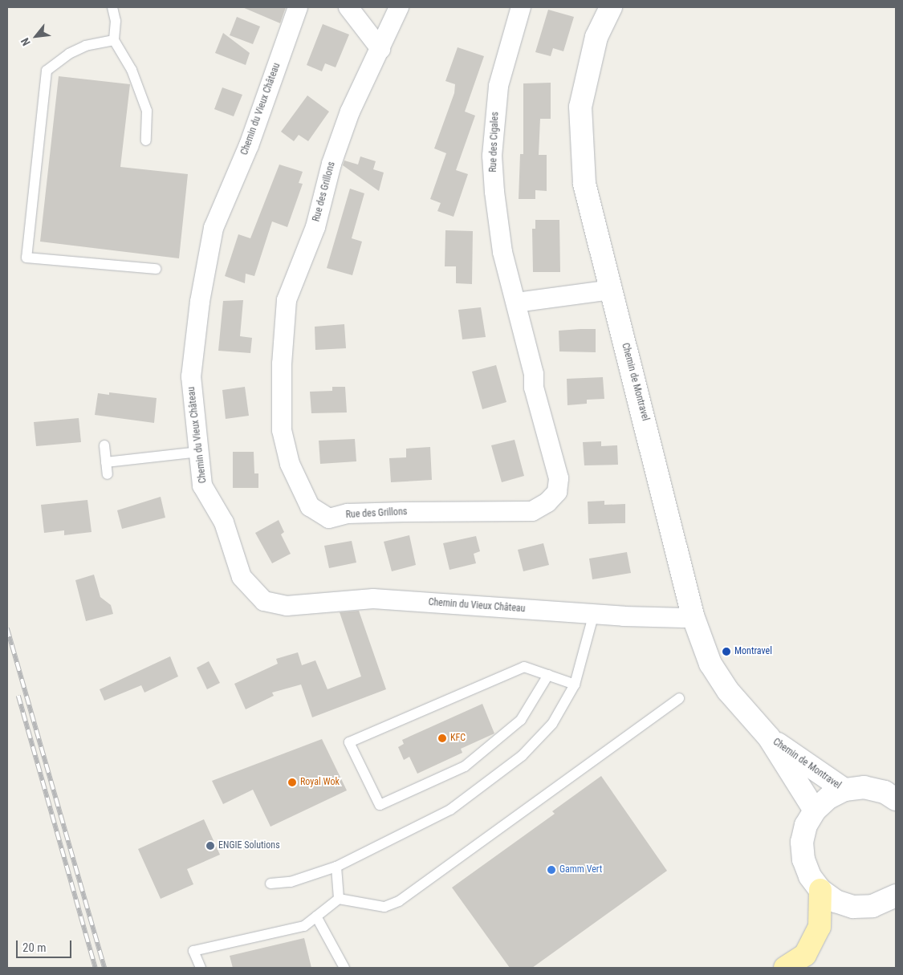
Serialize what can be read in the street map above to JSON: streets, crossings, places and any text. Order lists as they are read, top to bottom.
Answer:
{
  "streets": {
    "street": [
      "Chemin du Vieux Château",
      "Rue des Cigales",
      "Rue des Grillons",
      "Chemin de Montravel"
    ]
  },
  "crossings": [
    ["Chemin du Vieux Château", "Chemin de Montravel"],
    ["Rue des Cigales", "Rue des Grillons"]
  ],
  "places": [
    "Montravel",
    "KFC",
    "Royal Wok",
    "ENGIE Solutions",
    "Gamm Vert"
  ],
  "scale_bar": "20 m",
  "north": "bottom left"
}
